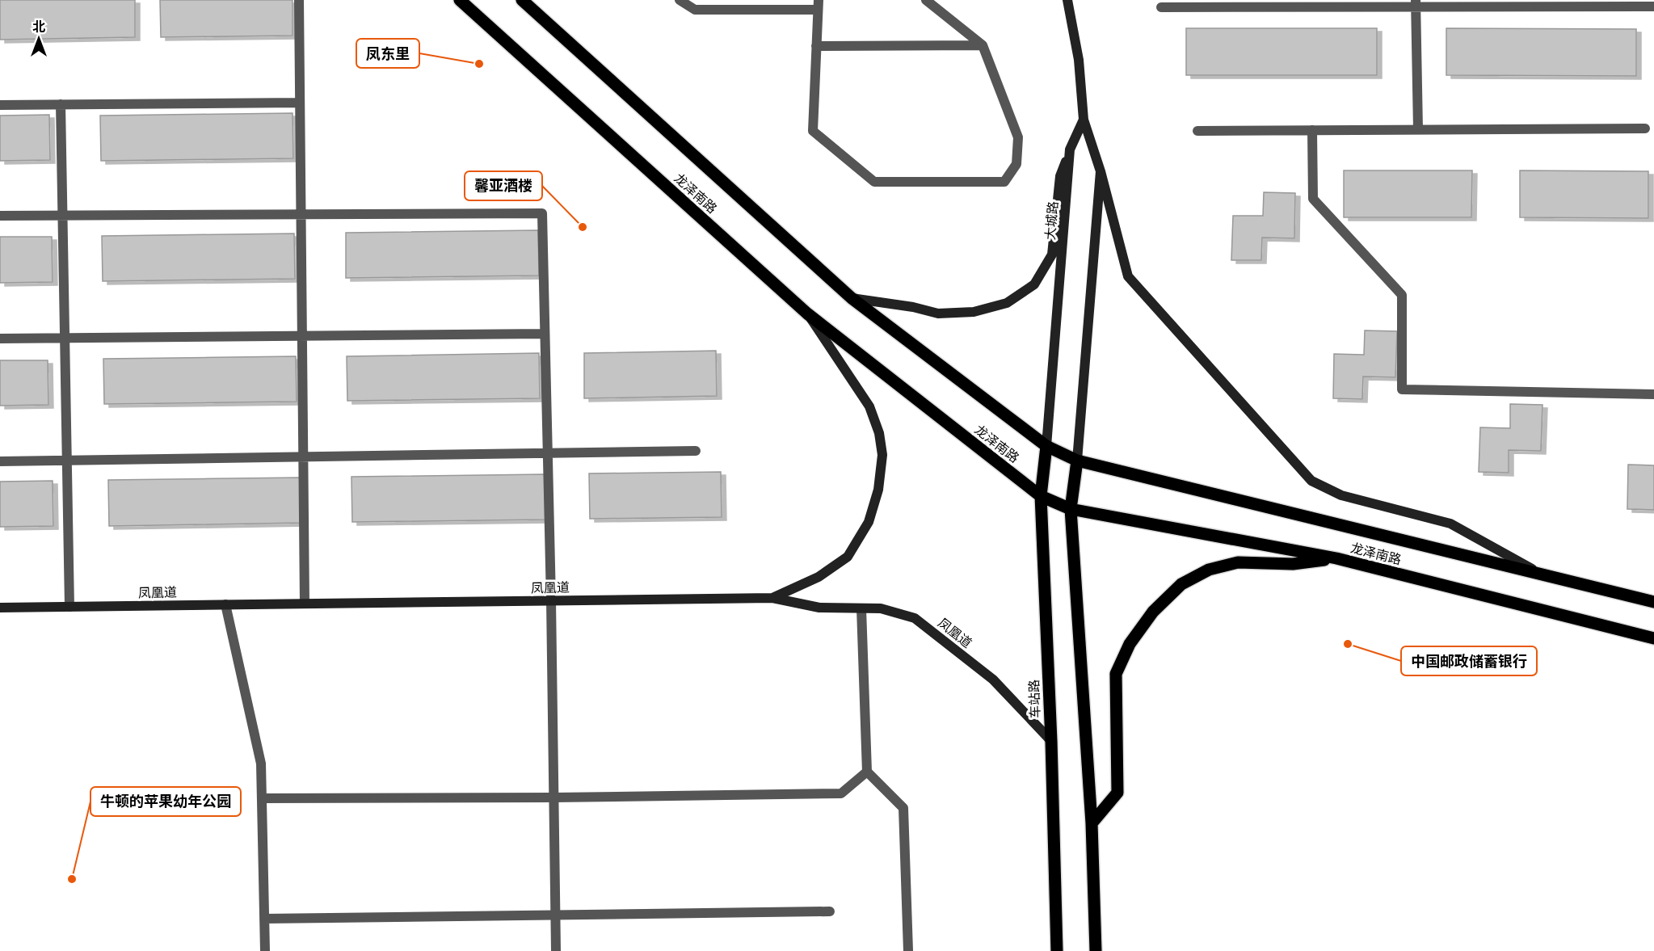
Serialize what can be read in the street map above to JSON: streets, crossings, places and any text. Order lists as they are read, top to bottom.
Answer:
{
  "streets": {
    "main road": ["龙泽南路", "车站路"],
    "street": ["大城路", "凤凰道"]
  },
  "crossings": [
    ["龙泽南路", "大城路"],
    ["龙泽南路", "车站路"],
    ["大城路", "车站路"],
    ["凤凰道", "车站路"]
  ],
  "places": [
    "凤东里",
    "馨亚酒楼",
    "中国邮政储蓄银行",
    "牛顿的苹果幼年公园"
  ],
  "north": "top"
}
